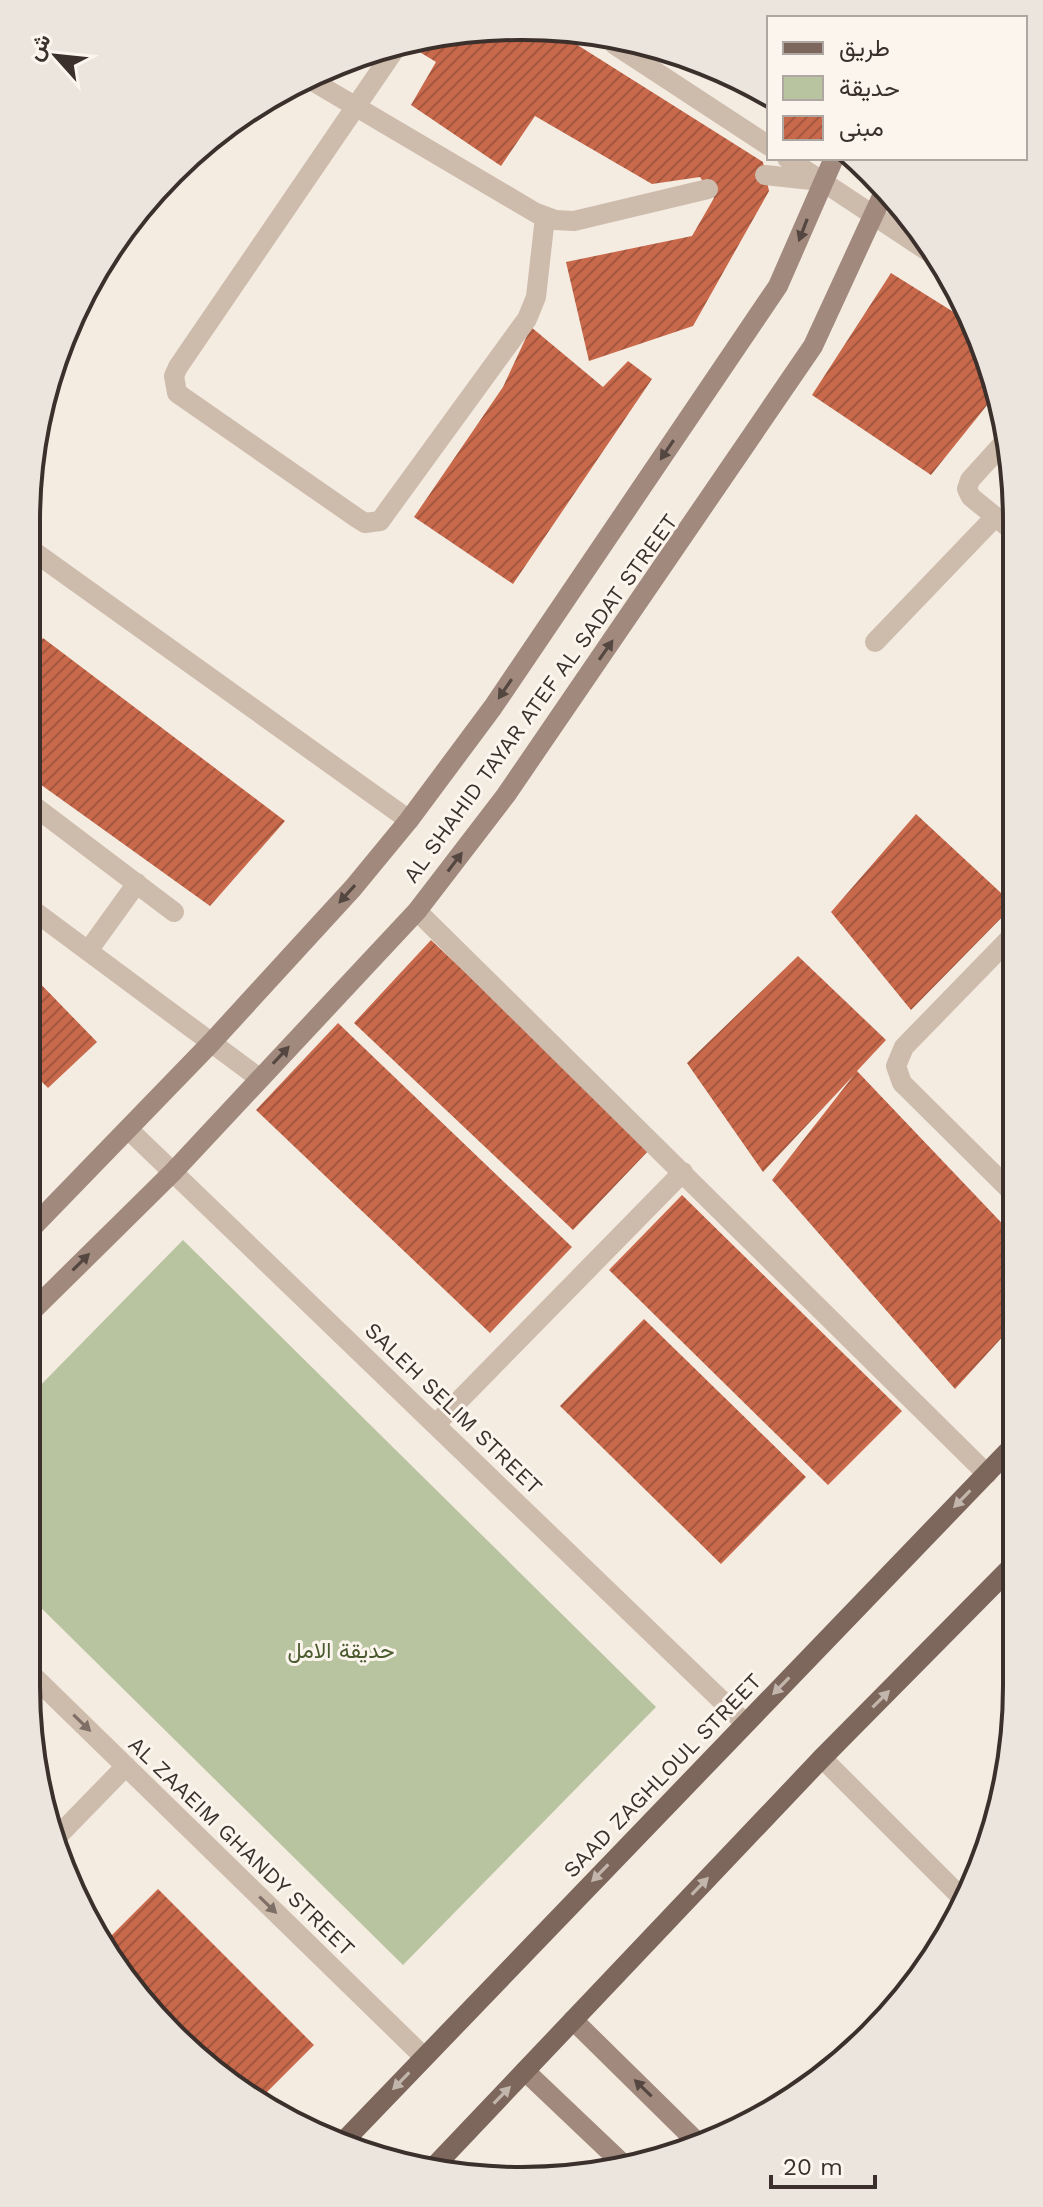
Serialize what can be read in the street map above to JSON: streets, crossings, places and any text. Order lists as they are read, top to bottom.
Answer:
{
  "streets": {
    "main road": ["SAAD ZAGHLOUL STREET"],
    "street": ["AL SHAHID TAYAR ATEF AL SADAT STREET", "SALEH SELIM STREET", "AL ZAAEIM GHANDY STREET"]
  },
  "crossings": [
    ["AL SHAHID TAYAR ATEF AL SADAT STREET", "SALEH SELIM STREET"],
    ["SALEH SELIM STREET", "SAAD ZAGHLOUL STREET"],
    ["SAAD ZAGHLOUL STREET", "AL ZAAEIM GHANDY STREET"]
  ],
  "one_way": ["AL ZAAEIM GHANDY STREET"],
  "parks": ["حديقة الامل"],
  "legend": ["طريق", "حديقة", "مبنى"],
  "scale_bar": "20 m",
  "north": "top left"
}
